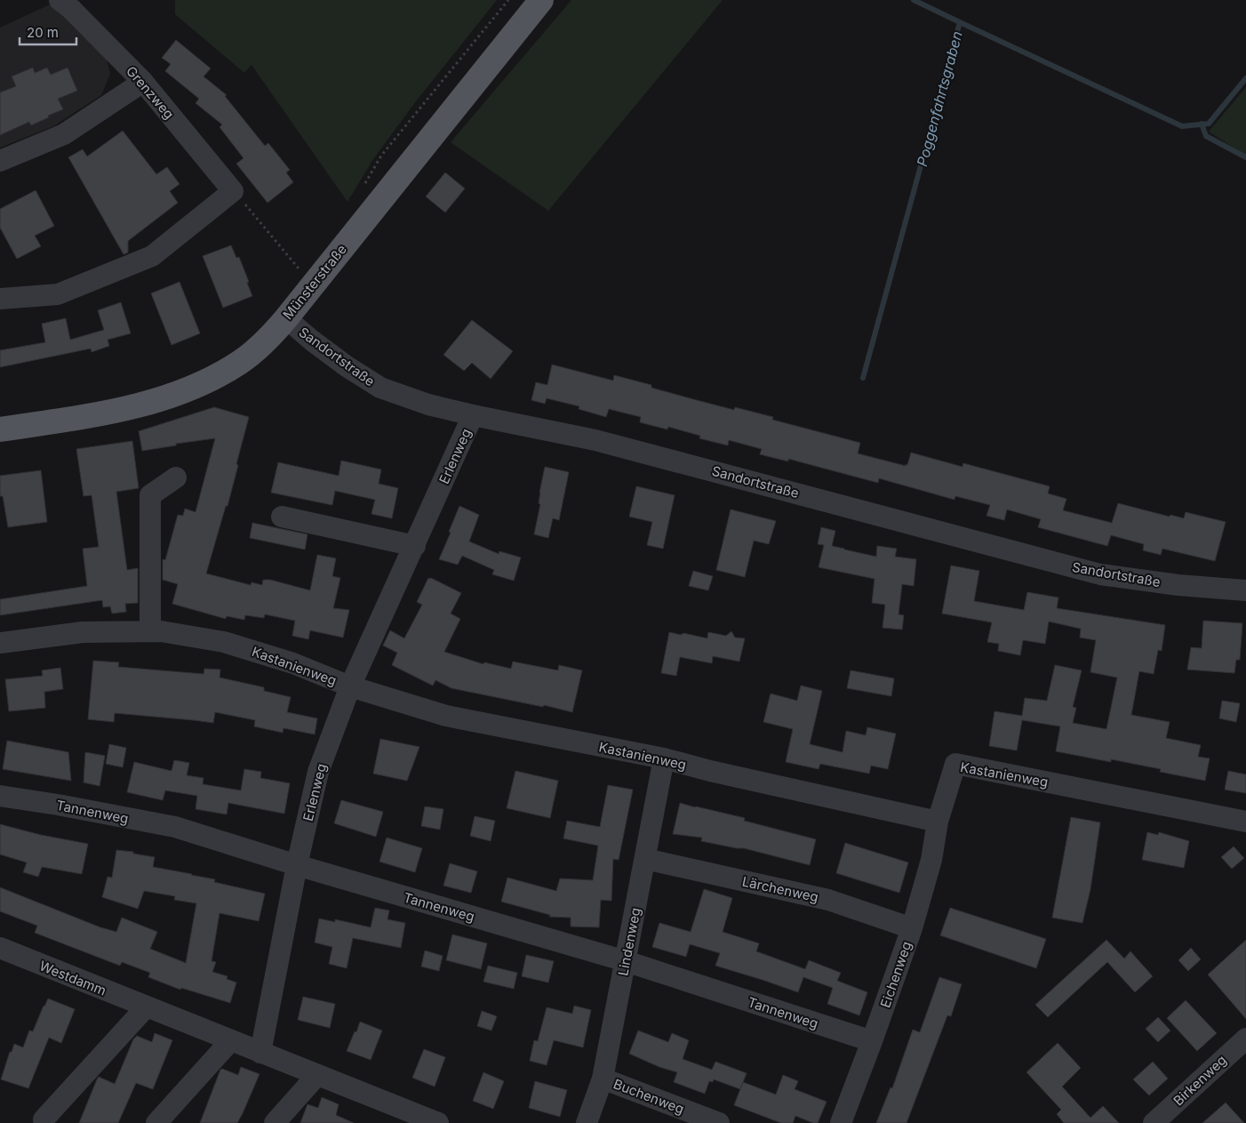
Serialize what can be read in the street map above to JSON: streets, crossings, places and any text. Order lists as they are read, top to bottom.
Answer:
{
  "streets": {
    "main road": ["Münsterstraße"],
    "street": [
      "Grenzweg",
      "Sandortstraße",
      "Erlenweg",
      "Kastanienweg",
      "Tannenweg",
      "Lärchenweg",
      "Lindenweg",
      "Eichenweg",
      "Westdamm",
      "Birkenweg",
      "Buchenweg"
    ]
  },
  "crossings": [
    ["Münsterstraße", "Sandortstraße"],
    ["Sandortstraße", "Erlenweg"],
    ["Erlenweg", "Kastanienweg"],
    ["Erlenweg", "Tannenweg"],
    ["Erlenweg", "Westdamm"],
    ["Kastanienweg", "Lindenweg"],
    ["Kastanienweg", "Eichenweg"],
    ["Tannenweg", "Lindenweg"],
    ["Tannenweg", "Eichenweg"],
    ["Lärchenweg", "Lindenweg"],
    ["Lärchenweg", "Eichenweg"],
    ["Lindenweg", "Buchenweg"]
  ],
  "water": ["Poggenfahrtsgraben"],
  "scale_bar": "20 m"
}
